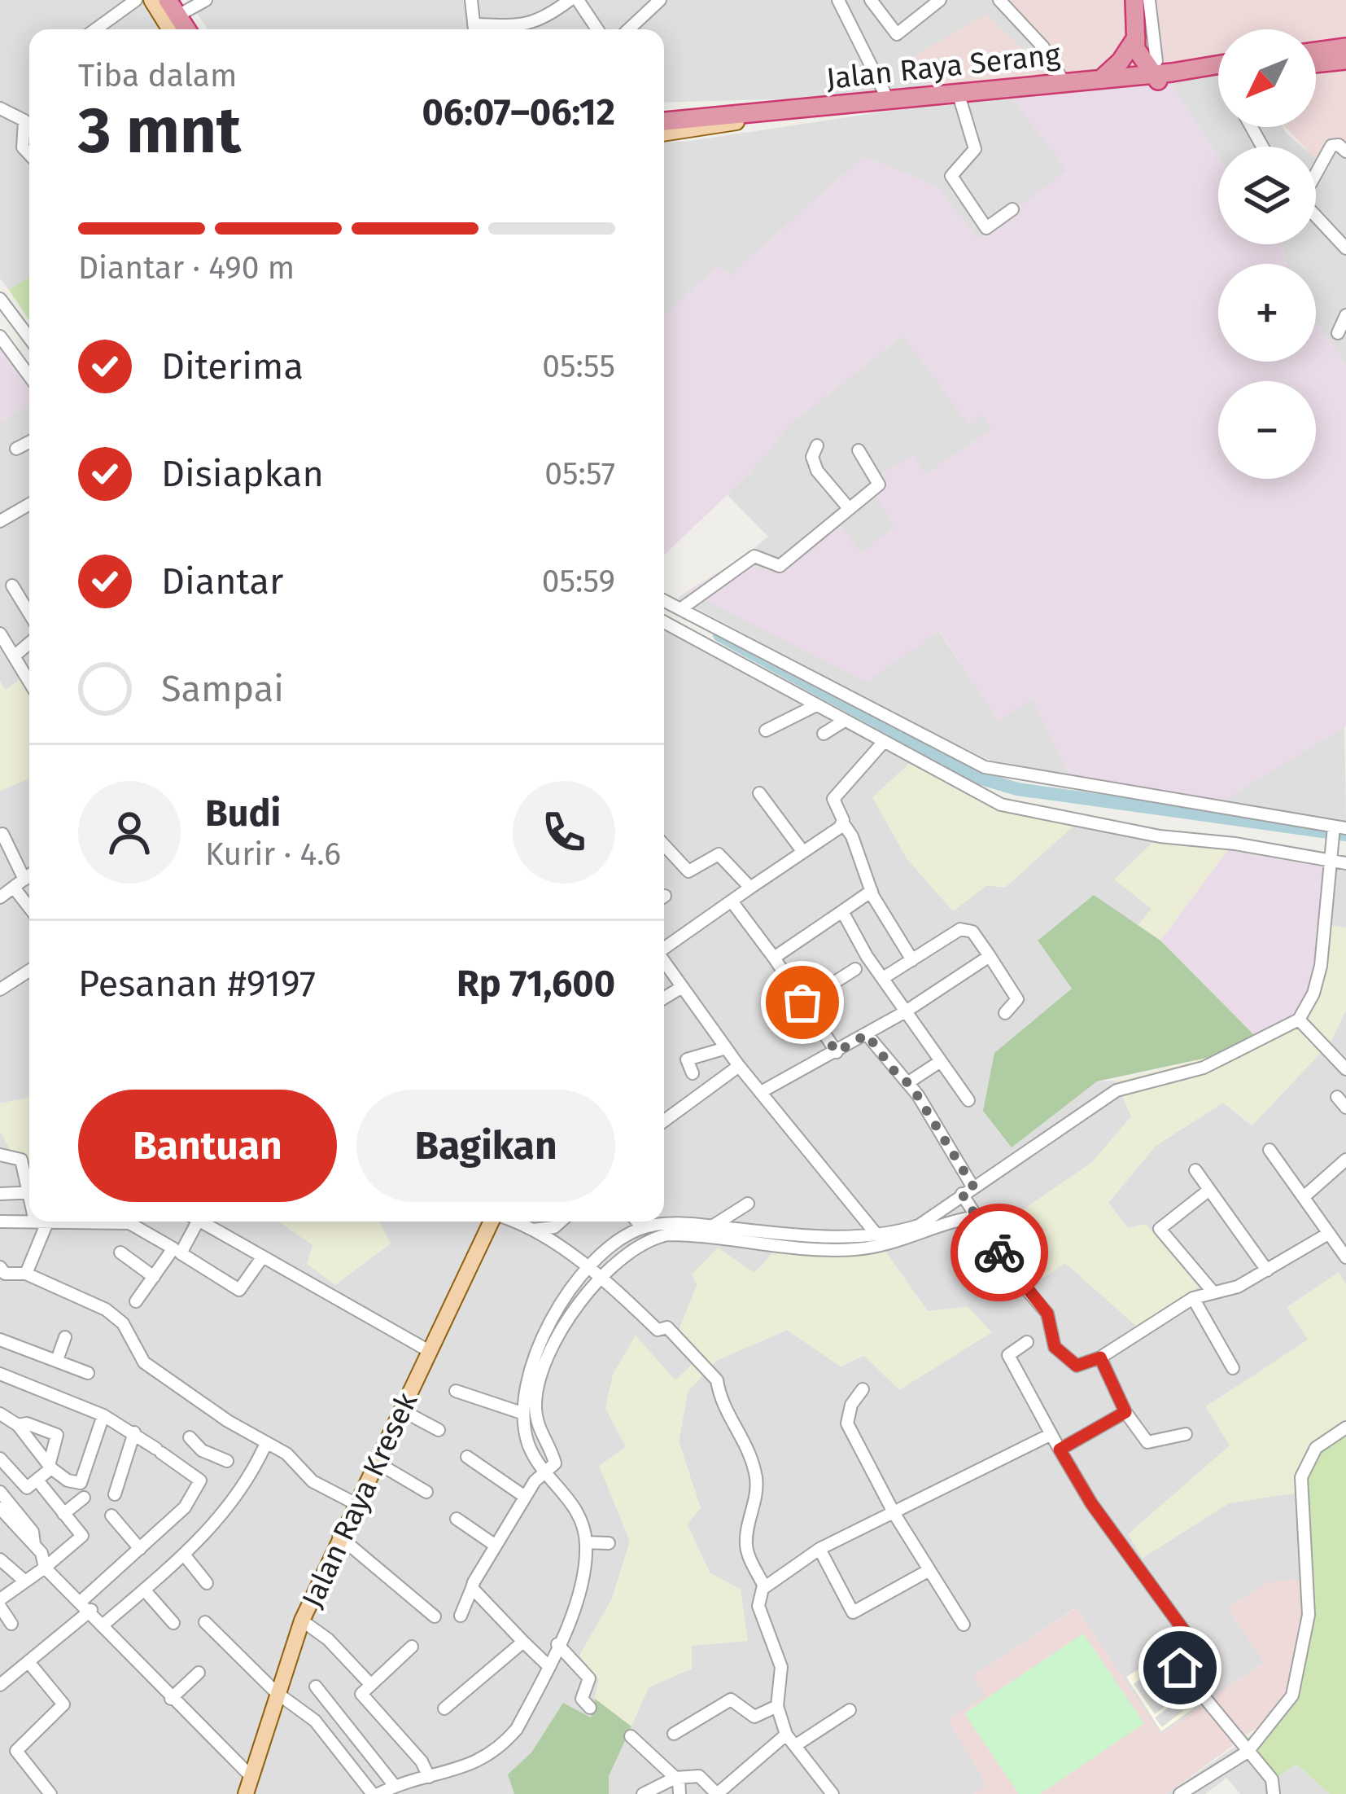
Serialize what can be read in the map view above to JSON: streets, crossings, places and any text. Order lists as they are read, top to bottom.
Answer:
{
  "streets": {
    "highway": ["Jalan Raya Serang"],
    "main road": ["Jalan Raya Kresek"]
  },
  "north": "bottom left",
  "page": {
    "map_buttons": ["+", "−"],
    "heading": ["3 mnt", "Tiba dalam", "06:07–06:12"],
    "panel": [
      "Budi",
      "Kurir · 4.6",
      "Pesanan #9197",
      "Rp 71,600"
    ],
    "bar": "Diantar · 490 m",
    "list": [
      ["Diterima", "05:55"],
      ["Disiapkan", "05:57"],
      ["Diantar", "05:59"],
      "Sampai"
    ],
    "buttons": ["Bantuan", "Bagikan"]
  }
}
